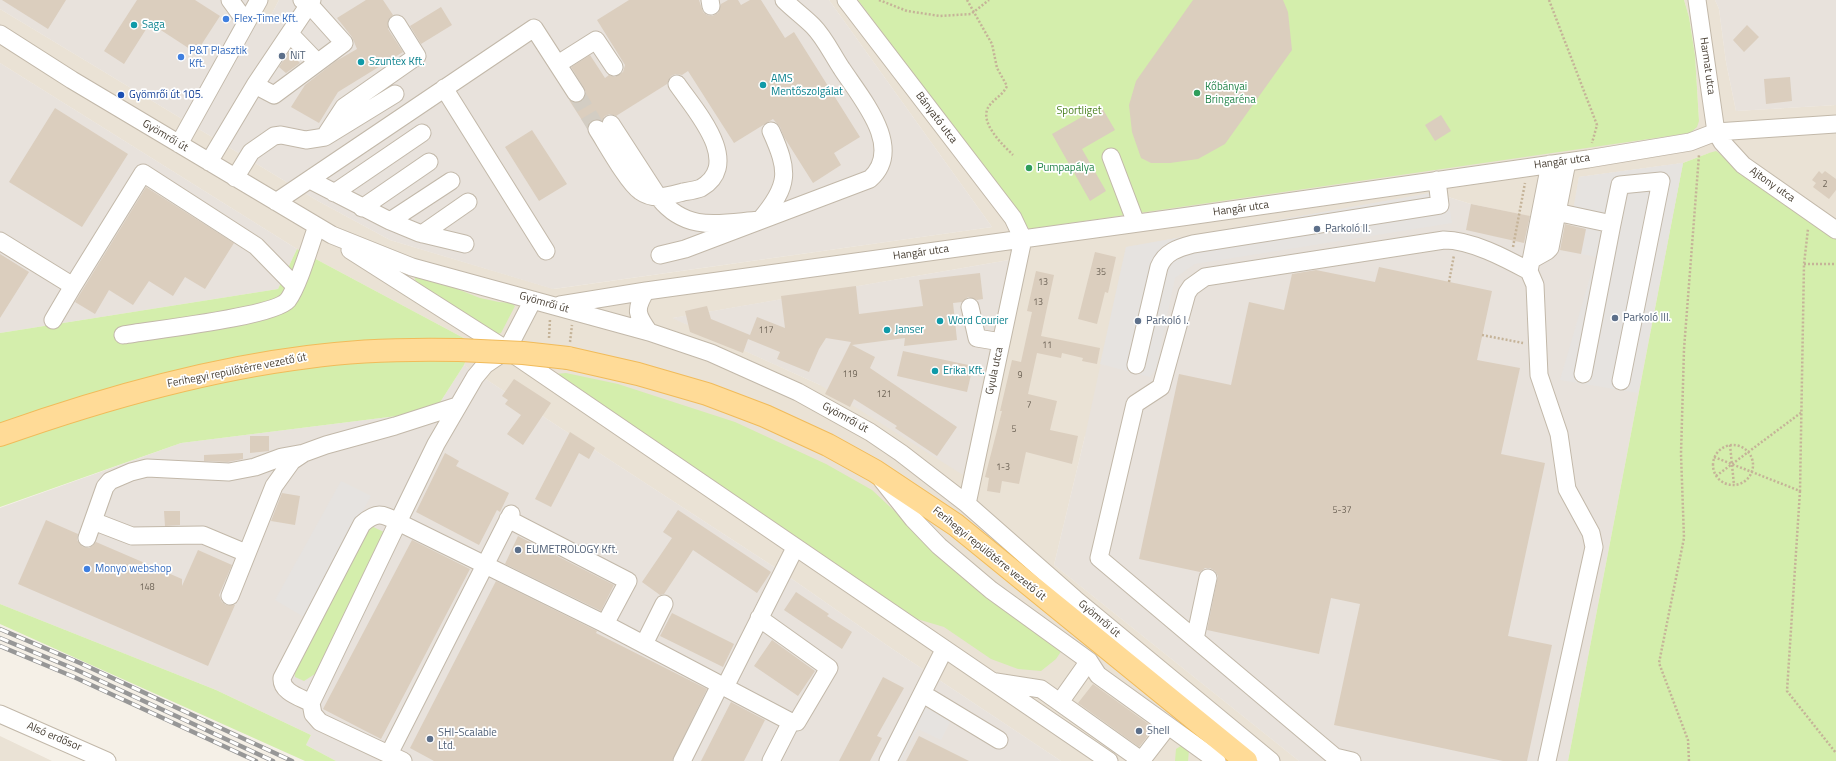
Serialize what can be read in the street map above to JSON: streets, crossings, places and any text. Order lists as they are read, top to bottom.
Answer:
{
  "streets": {
    "main road": ["Ferihegyi repülőtérre vezető út"],
    "street": [
      "Harmat utca",
      "Bányató utca",
      "Gyömrői út",
      "Hangár utca",
      "Ajtony utca",
      "Gyula utca",
      "Alsó erdősor"
    ]
  },
  "crossings": [
    ["Harmat utca", "Hangár utca"],
    ["Harmat utca", "Ajtony utca"],
    ["Bányató utca", "Hangár utca"],
    ["Bányató utca", "Gyula utca"],
    ["Gyömrői út", "Hangár utca"],
    ["Gyömrői út", "Gyula utca"],
    ["Hangár utca", "Ajtony utca"],
    ["Hangár utca", "Gyula utca"]
  ],
  "parks": ["Sportliget"],
  "places": [
    "Flex-Time Kft.",
    "Saga",
    "NiT",
    "P&T Plasztik Kft.",
    "Szuntex Kft.",
    "AMS Mentőszolgálat",
    "Kőbányai Bringaréna",
    "Gyömrői út 105.",
    "Pumpapálya",
    "Parkoló II.",
    "Parkoló III.",
    "Word Courier",
    "Parkoló I.",
    "Janser",
    "Erika Kft.",
    "EUMETROLOGY Kft.",
    "Monyo webshop",
    "Shell",
    "SHI-Scalable Ltd."
  ],
  "house_numbers": [
    "2",
    "35",
    "13",
    "13",
    "117",
    "11",
    "119",
    "9",
    "121",
    "7",
    "5",
    "1-3",
    "5-37",
    "148"
  ]
}
